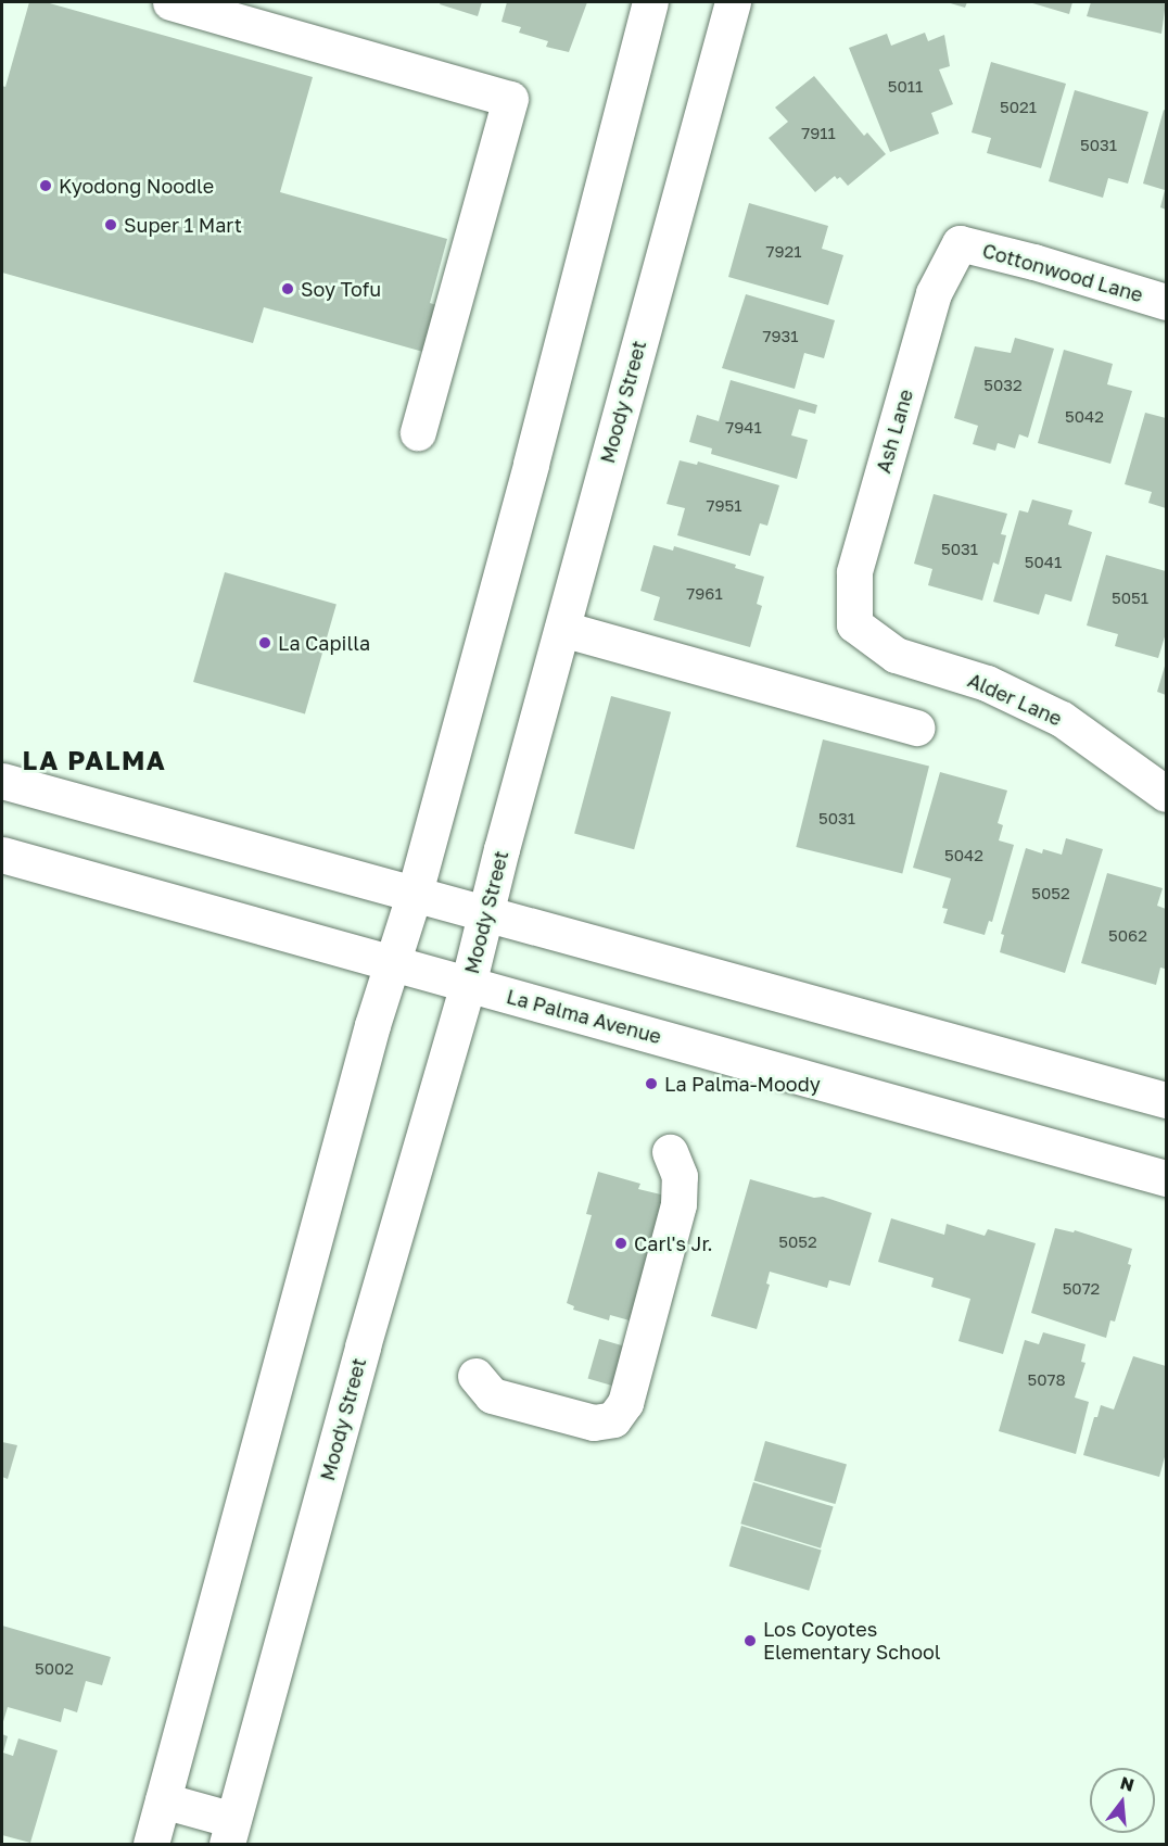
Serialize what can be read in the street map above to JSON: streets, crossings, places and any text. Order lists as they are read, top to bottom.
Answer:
{
  "streets": {
    "main road": [
      "Cottonwood Lane",
      "Moody Street",
      "Ash Lane",
      "Alder Lane",
      "La Palma Avenue"
    ]
  },
  "crossings": [
    ["Cottonwood Lane", "Ash Lane"],
    ["Moody Street", "La Palma Avenue"],
    ["Ash Lane", "Alder Lane"]
  ],
  "districts": ["LA PALMA"],
  "places": [
    "Kyodong Noodle",
    "Super 1 Mart",
    "Soy Tofu",
    "La Capilla",
    "La Palma-Moody",
    "Carl's Jr.",
    "Los Coyotes Elementary School"
  ],
  "house_numbers": [
    "5011",
    "5021",
    "7911",
    "5031",
    "7921",
    "7931",
    "5032",
    "5042",
    "7941",
    "7951",
    "5031",
    "5041",
    "7961",
    "5051",
    "5031",
    "5042",
    "5052",
    "5062",
    "5052",
    "5072",
    "5078",
    "5002"
  ],
  "north": "top"
}
